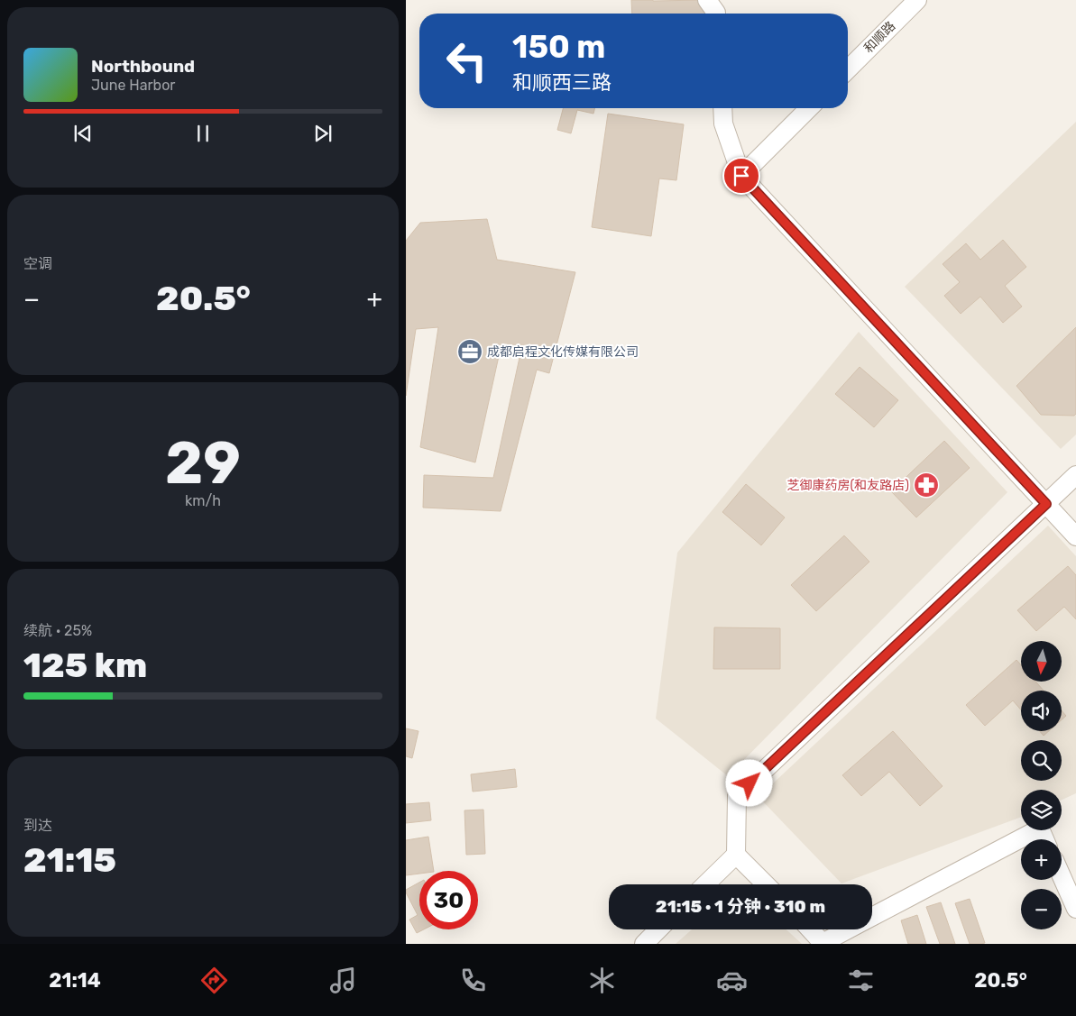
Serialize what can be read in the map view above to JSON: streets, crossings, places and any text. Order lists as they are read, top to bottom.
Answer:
{
  "streets": {
    "street": ["和顺路"]
  },
  "places": {
    "office": ["成都启程文化传媒有限公司"],
    "pharmacy": ["芝御康药房(和友路店)"]
  },
  "north": "bottom",
  "page": {
    "turn": ["150 m", "和顺西三路"],
    "song": ["Northbound", "June Harbor"],
    "tile": [
      "空调",
      ["29", "km/h"],
      ["续航 · 25%", "125 km"],
      ["到达", "21:15"]
    ],
    "heat": ["−", "20.5°", "+"],
    "map_buttons": ["+", "−"],
    "limit": "30",
    "trip": "21:15 · 1 分钟 · 310 m",
    "tabs": ["21:14", "20.5°"]
  }
}
